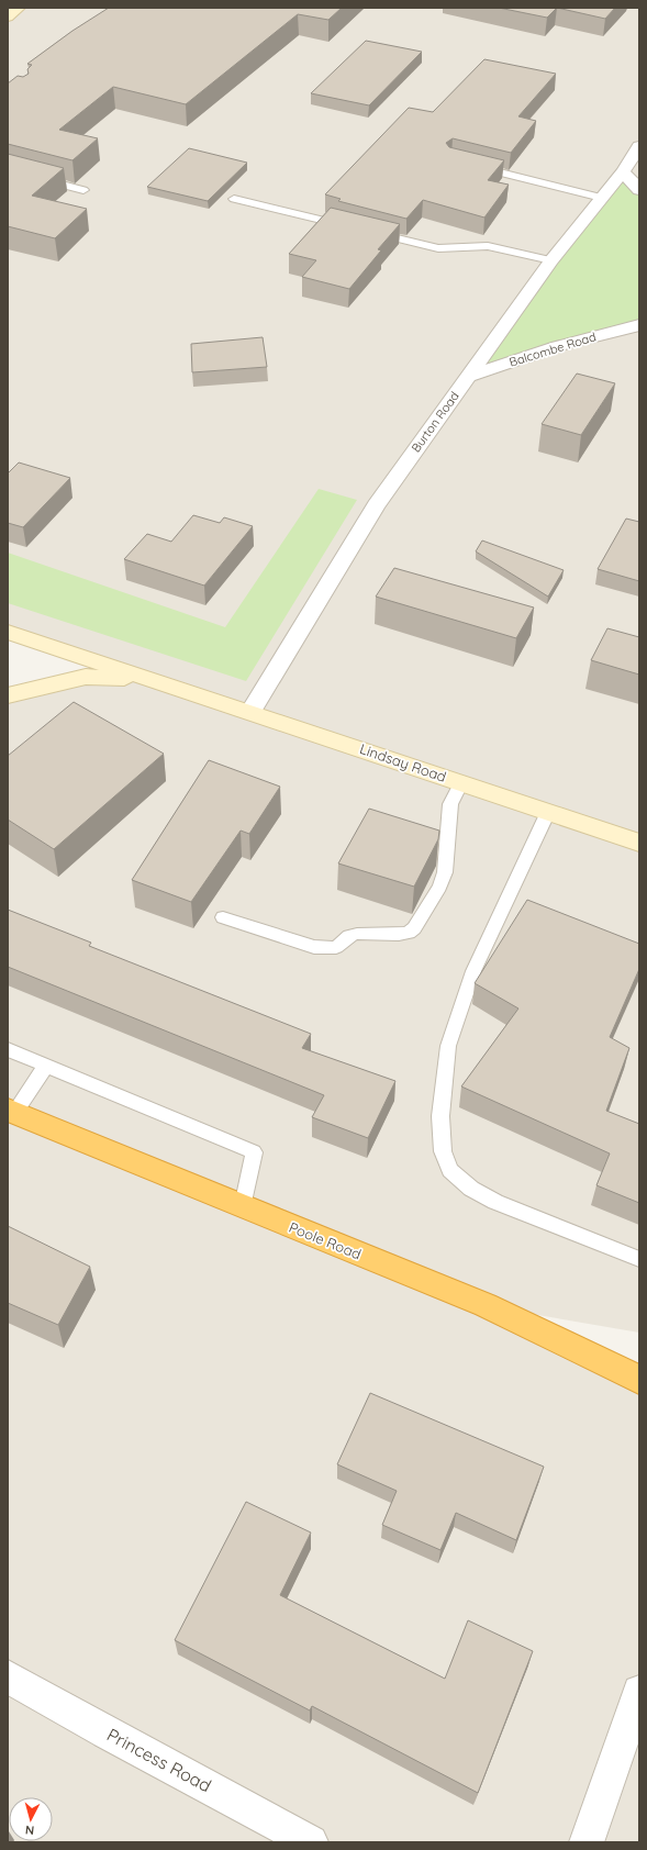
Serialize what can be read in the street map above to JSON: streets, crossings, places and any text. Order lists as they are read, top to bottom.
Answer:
{
  "streets": {
    "highway": ["Poole Road"],
    "street": [
      "Balcombe Road",
      "Burton Road",
      "Lindsay Road",
      "Princess Road"
    ]
  },
  "crossings": [
    ["Balcombe Road", "Burton Road"],
    ["Burton Road", "Lindsay Road"]
  ],
  "north": "bottom"
}
